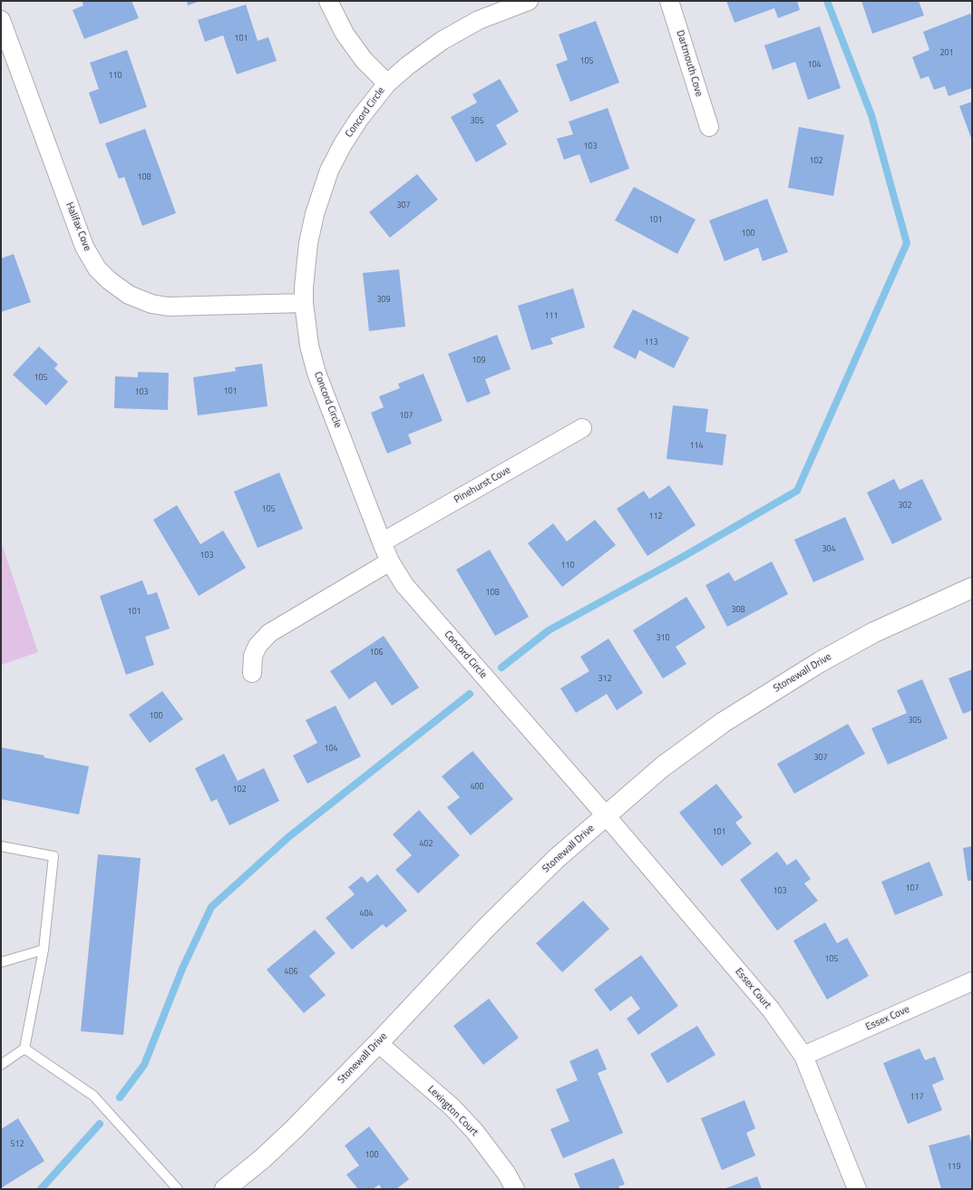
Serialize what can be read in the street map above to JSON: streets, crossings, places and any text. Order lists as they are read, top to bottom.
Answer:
{
  "streets": {
    "street": [
      "Dartmouth Cove",
      "Concord Circle",
      "Halifax Cove",
      "Pinehurst Cove",
      "Stonewall Drive",
      "Essex Court",
      "Essex Cove",
      "Lexington Court"
    ]
  },
  "crossings": [
    ["Concord Circle", "Halifax Cove"],
    ["Concord Circle", "Pinehurst Cove"],
    ["Concord Circle", "Stonewall Drive"],
    ["Concord Circle", "Essex Court"],
    ["Stonewall Drive", "Essex Court"],
    ["Stonewall Drive", "Lexington Court"],
    ["Essex Court", "Essex Cove"]
  ],
  "house_numbers": [
    "101",
    "201",
    "105",
    "104",
    "110",
    "305",
    "103",
    "102",
    "108",
    "307",
    "101",
    "100",
    "309",
    "111",
    "113",
    "109",
    "105",
    "101",
    "103",
    "107",
    "114",
    "302",
    "105",
    "112",
    "304",
    "103",
    "110",
    "108",
    "308",
    "101",
    "310",
    "106",
    "312",
    "100",
    "305",
    "104",
    "307",
    "400",
    "102",
    "101",
    "402",
    "107",
    "103",
    "404",
    "105",
    "406",
    "117",
    "512",
    "100",
    "119"
  ]
}
